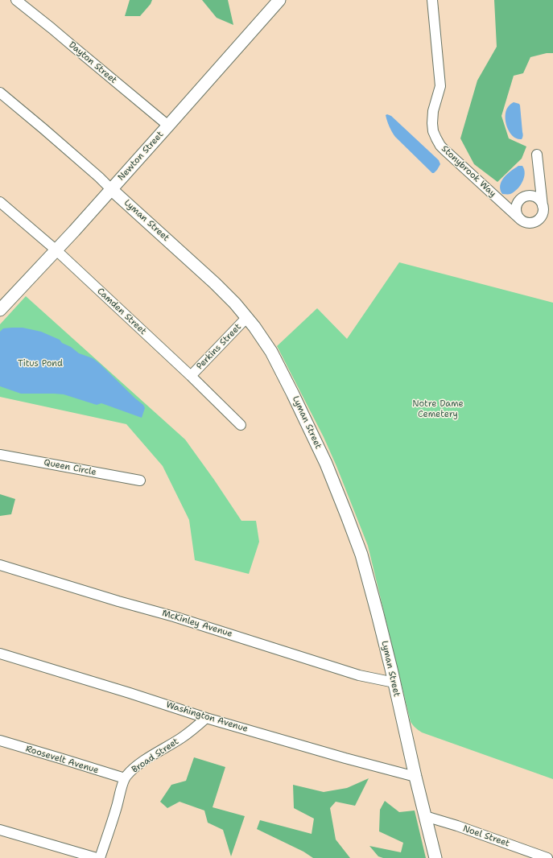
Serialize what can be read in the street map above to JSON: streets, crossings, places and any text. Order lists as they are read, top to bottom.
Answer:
{
  "streets": {
    "main road": ["Newton Street", "Lyman Street"],
    "street": [
      "Dayton Street",
      "Stonybrook Way",
      "Camden Street",
      "Perkins Street",
      "Queen Circle",
      "McKinley Avenue",
      "Washington Avenue",
      "Broad Street",
      "Roosevelt Avenue",
      "Noel Street"
    ]
  },
  "crossings": [
    ["Dayton Street", "Newton Street"],
    ["Newton Street", "Lyman Street"],
    ["Newton Street", "Camden Street"],
    ["Lyman Street", "Perkins Street"],
    ["Lyman Street", "McKinley Avenue"],
    ["Lyman Street", "Washington Avenue"],
    ["Lyman Street", "Noel Street"],
    ["Camden Street", "Perkins Street"],
    ["Washington Avenue", "Broad Street"],
    ["Broad Street", "Roosevelt Avenue"]
  ],
  "parks": ["Titus Pond", "Notre Dame Cemetery"]
}
